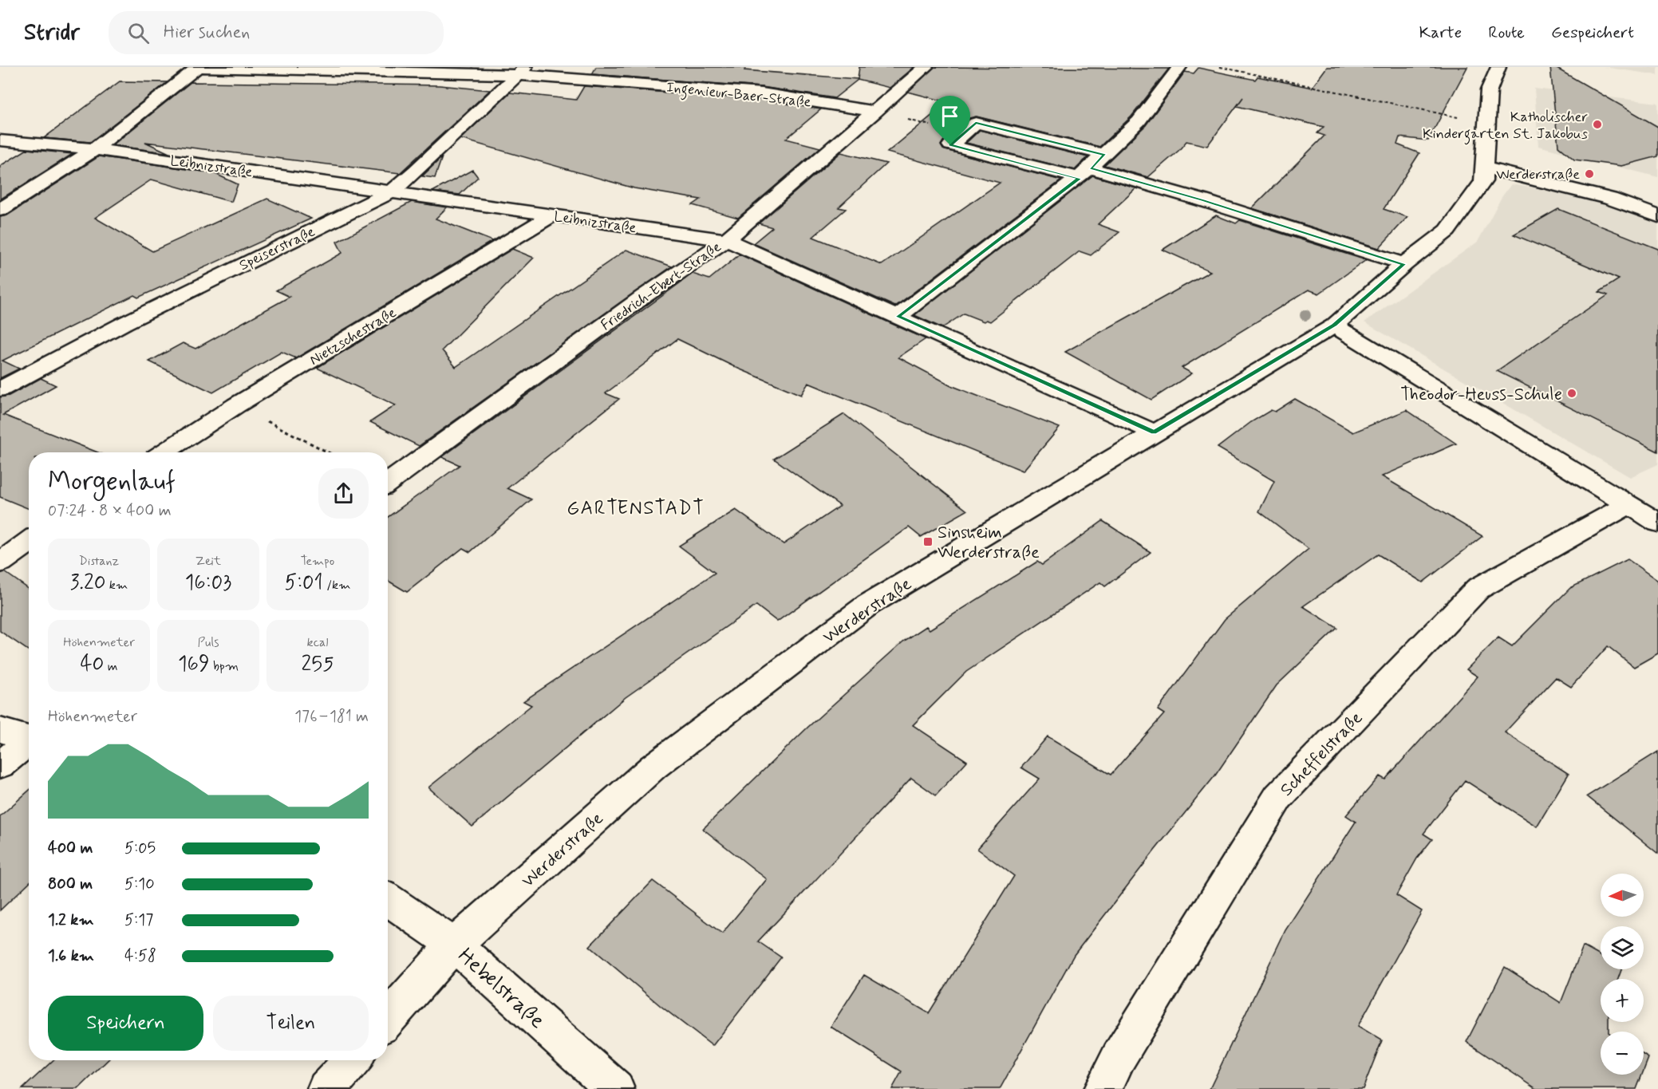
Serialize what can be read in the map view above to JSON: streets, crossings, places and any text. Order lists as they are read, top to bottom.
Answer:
{
  "streets": {
    "street": [
      "Ingenieur-Baer-Straße",
      "Leibnizstraße",
      "Speiserstraße",
      "Friedrich-Ebert-Straße",
      "Nietzschestraße",
      "Werderstraße",
      "Scheffelstraße",
      "Hebelstraße"
    ]
  },
  "crossings": [
    ["Ingenieur-Baer-Straße", "Speiserstraße"],
    ["Ingenieur-Baer-Straße", "Friedrich-Ebert-Straße"],
    ["Leibnizstraße", "Speiserstraße"],
    ["Leibnizstraße", "Friedrich-Ebert-Straße"],
    ["Leibnizstraße", "Nietzschestraße"],
    ["Leibnizstraße", "Werderstraße"],
    ["Werderstraße", "Hebelstraße"]
  ],
  "districts": ["GARTENSTADT"],
  "places": {
    "other": ["Katholischer Kindergarten St. Jakobus", "Werderstraße", "Theodor-Heuss-Schule"],
    "transit": ["Sinsheim Werderstraße"]
  },
  "north": "left",
  "page": {
    "header": "Stridr",
    "search": "Hier suchen",
    "nav": ["Karte", "Route", "Gespeichert"],
    "heading": ["Morgenlauf", "07:24 · 8 × 400 m"],
    "stats": [
      ["Distanz", "3.20 km"],
      ["Zeit", "16:03"],
      ["Tempo", "5:01 /km"],
      ["Höhenmeter", "40 m"],
      ["Puls", "169 bpm"],
      ["kcal", "255"]
    ],
    "chart": ["Höhenmeter", "176–181 m"],
    "list": [
      {
        "name": "400 m",
        "note": "5:05"
      },
      {
        "name": "800 m",
        "note": "5:10"
      },
      {
        "name": "1.2 km",
        "note": "5:17"
      },
      {
        "name": "1.6 km",
        "note": "4:58"
      }
    ],
    "map_buttons": ["+", "−"],
    "buttons": ["Speichern", "Teilen"]
  }
}
